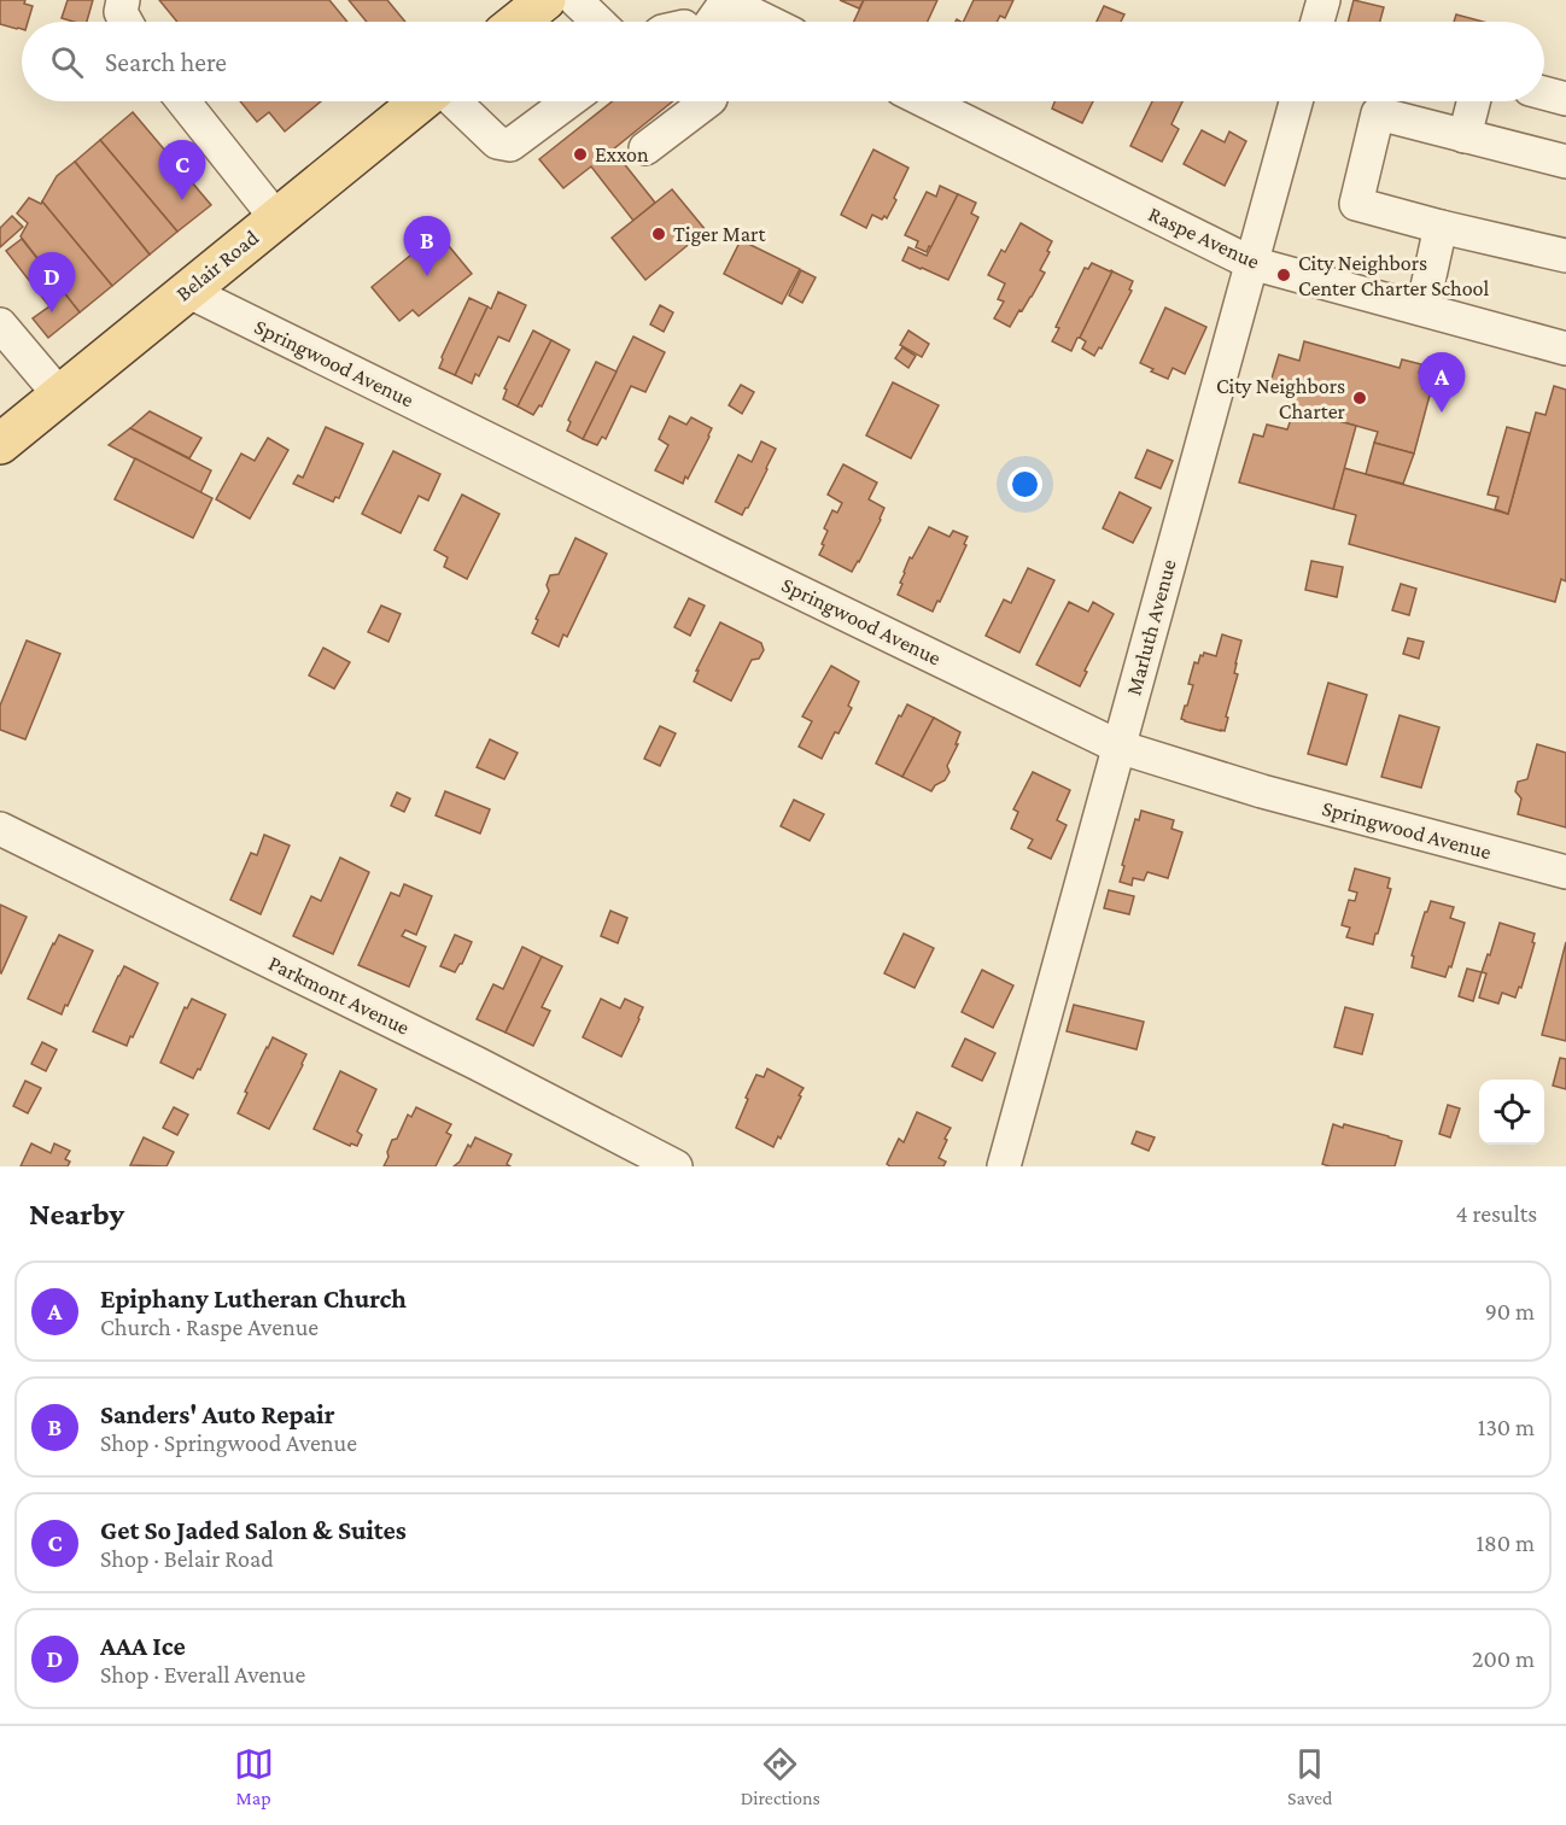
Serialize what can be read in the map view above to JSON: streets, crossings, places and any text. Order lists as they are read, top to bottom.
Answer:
{
  "streets": {
    "main road": ["Belair Road"],
    "street": [
      "Raspe Avenue",
      "Springwood Avenue",
      "Marluth Avenue",
      "Parkmont Avenue"
    ]
  },
  "crossings": [
    ["Raspe Avenue", "Marluth Avenue"],
    ["Belair Road", "Springwood Avenue"],
    ["Springwood Avenue", "Marluth Avenue"]
  ],
  "places": [
    "Exxon",
    "Tiger Mart",
    "City Neighbors Center Charter School",
    "City Neighbors Charter"
  ],
  "page": {
    "search": "Search here",
    "pins": [
      "C",
      "B",
      "D",
      "A"
    ],
    "heading": ["Nearby", "4 results"],
    "list": [
      {
        "mark": "A",
        "name": "Epiphany Lutheran Church",
        "note": "Church · Raspe Avenue",
        "value": "90 m"
      },
      {
        "mark": "B",
        "name": "Sanders' Auto Repair",
        "note": "Shop · Springwood Avenue",
        "value": "130 m"
      },
      {
        "mark": "C",
        "name": "Get So Jaded Salon & Suites",
        "note": "Shop · Belair Road",
        "value": "180 m"
      },
      {
        "mark": "D",
        "name": "AAA Ice",
        "note": "Shop · Everall Avenue",
        "value": "200 m"
      }
    ],
    "nav": ["Map", "Directions", "Saved"]
  }
}
